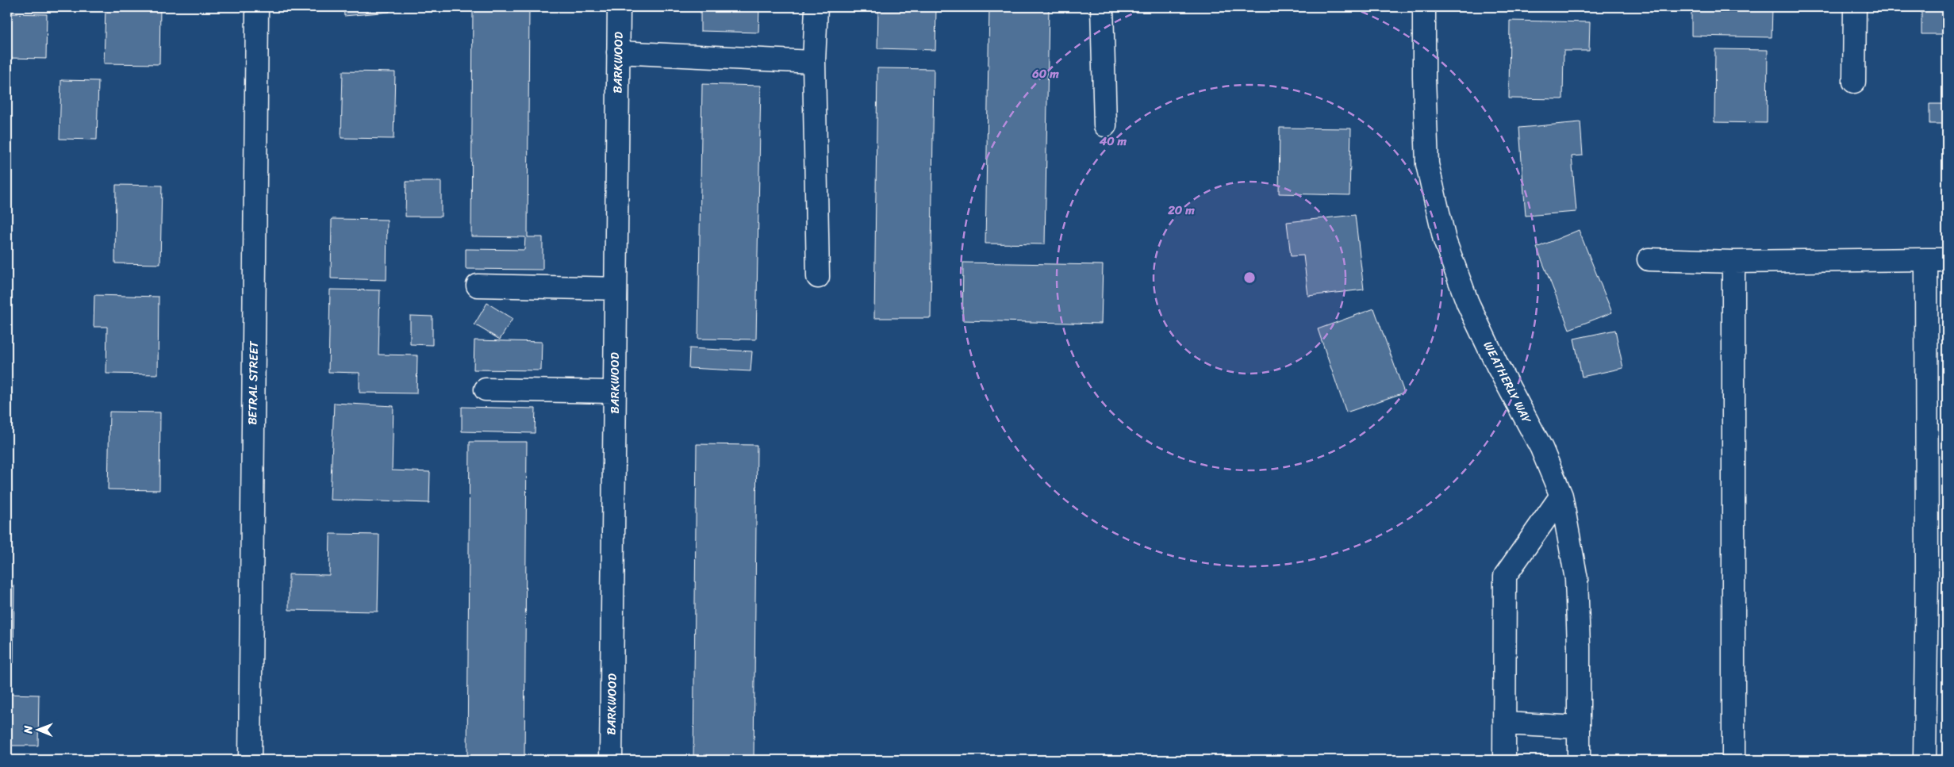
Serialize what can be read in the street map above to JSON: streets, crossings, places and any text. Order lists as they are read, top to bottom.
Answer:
{
  "streets": {
    "street": ["BARKWOOD", "WEATHERLY WAY", "BETRAL STREET"]
  },
  "north": "left",
  "rings": ["60 m", "40 m", "20 m"]
}
